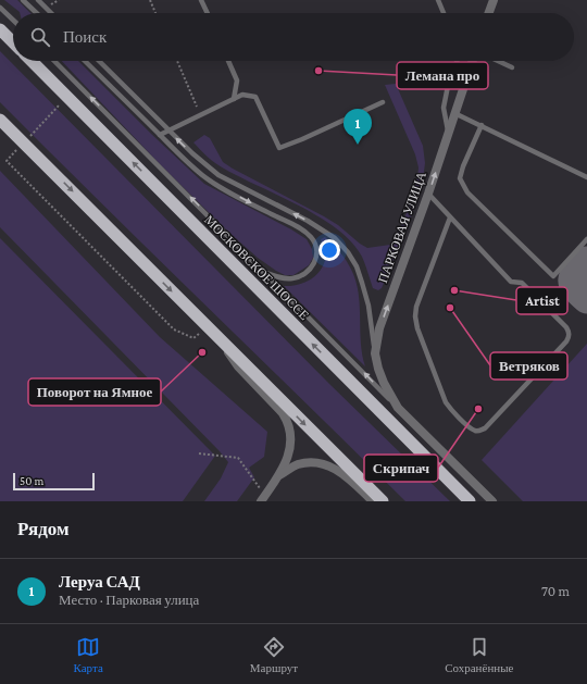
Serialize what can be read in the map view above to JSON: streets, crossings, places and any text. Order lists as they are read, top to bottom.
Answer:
{
  "streets": {
    "highway": ["МОСКОВСКОЕ ШОССЕ"],
    "street": ["ПАРКОВАЯ УЛИЦА"]
  },
  "one_way": ["ПАРКОВАЯ УЛИЦА"],
  "places": [
    "Лемана про",
    "Artist",
    "Ветряков",
    "Поворот на Ямное",
    "Скрипач"
  ],
  "scale_bar": "50 m",
  "page": {
    "search": "Поиск",
    "pins": "1",
    "scale": "50 m",
    "heading": "Рядом",
    "list": [
      {
        "mark": "1",
        "name": "Леруа САД",
        "note": "Место · Парковая улица",
        "value": "70 m"
      }
    ],
    "nav": ["Карта", "Маршрут", "Сохранённые"]
  }
}
